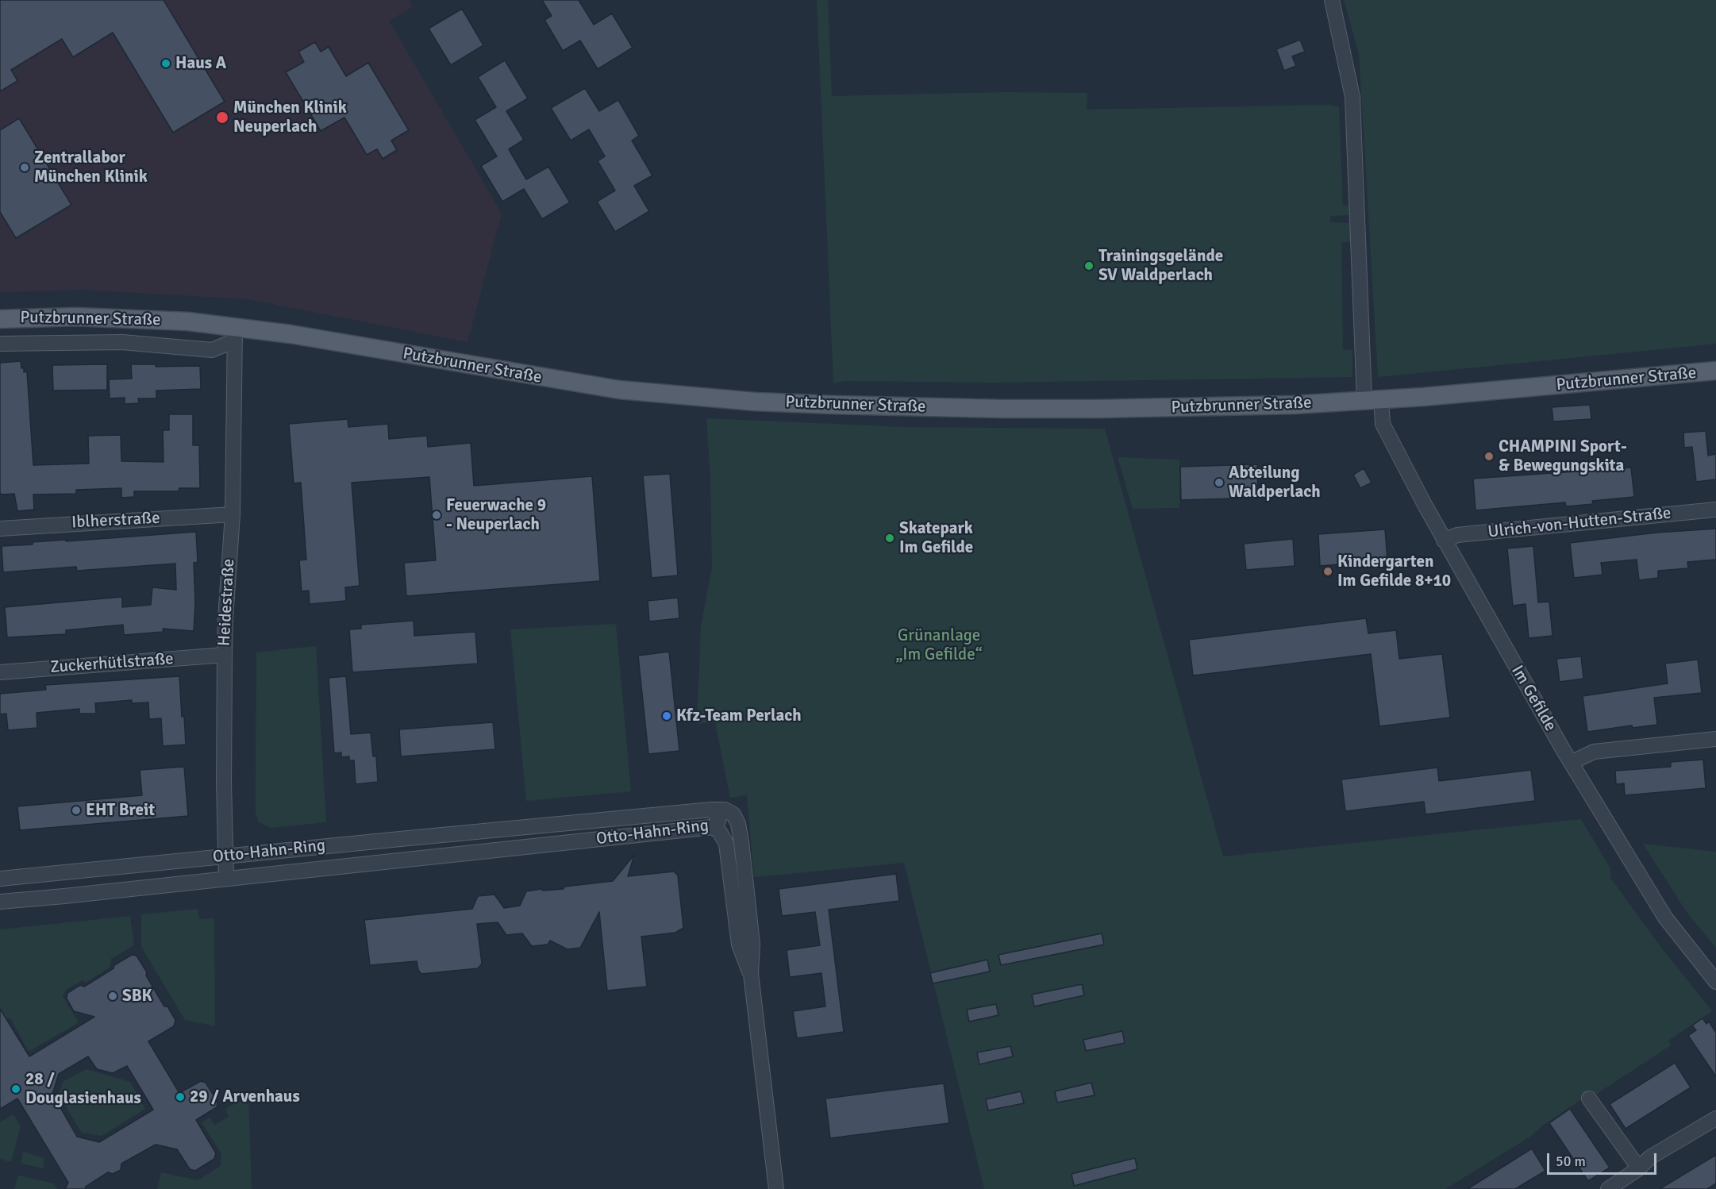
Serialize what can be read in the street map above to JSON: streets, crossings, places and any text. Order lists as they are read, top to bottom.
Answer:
{
  "streets": {
    "main road": ["Putzbrunner Straße"],
    "street": [
      "Iblherstraße",
      "Ulrich-von-Hutten-Straße",
      "Heidestraße",
      "Zuckerhütlstraße",
      "Im Gefilde",
      "Otto-Hahn-Ring"
    ]
  },
  "crossings": [
    ["Putzbrunner Straße", "Heidestraße"],
    ["Putzbrunner Straße", "Im Gefilde"],
    ["Iblherstraße", "Heidestraße"],
    ["Ulrich-von-Hutten-Straße", "Im Gefilde"],
    ["Heidestraße", "Zuckerhütlstraße"],
    ["Heidestraße", "Otto-Hahn-Ring"]
  ],
  "parks": ["Grünanlage „Im Gefilde“"],
  "places": [
    "Haus A",
    "München Klinik Neuperlach",
    "Zentrallabor München Klinik",
    "Trainingsgelände SV Waldperlach",
    "CHAMPINI Sport- & Bewegungskita",
    "Abteilung Waldperlach",
    "Feuerwache 9 - Neuperlach",
    "Skatepark Im Gefilde",
    "Kindergarten Im Gefilde 8+10",
    "Kfz-Team Perlach",
    "EHT Breit",
    "SBK",
    "28 / Douglasienhaus",
    "29 / Arvenhaus"
  ],
  "scale_bar": "50 m"
}
